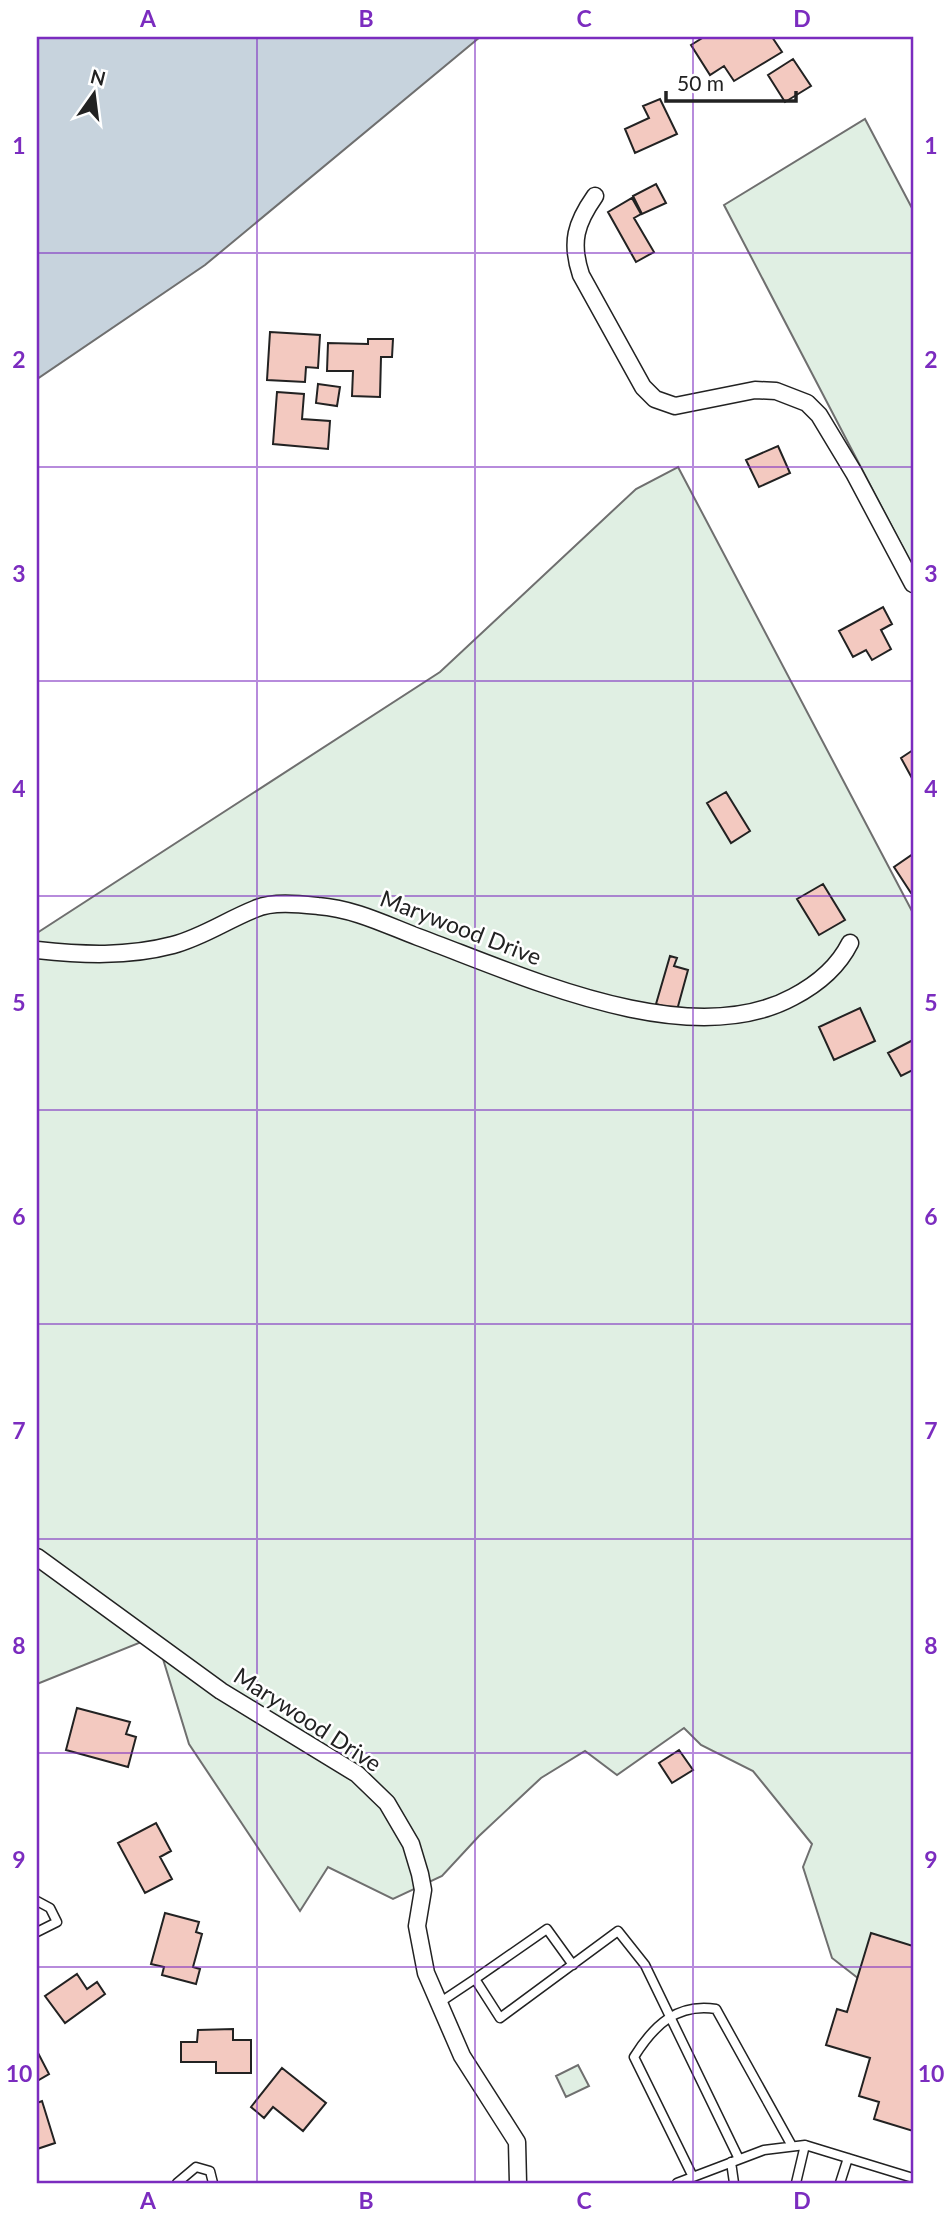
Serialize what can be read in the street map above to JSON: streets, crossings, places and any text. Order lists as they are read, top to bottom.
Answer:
{
  "streets": {
    "street": ["Marywood Drive"]
  },
  "scale_bar": "50 m",
  "north": "top",
  "grid": {
    "columns": [
      "A",
      "B",
      "C",
      "D"
    ],
    "rows": [
      "1",
      "2",
      "3",
      "4",
      "5",
      "6",
      "7",
      "8",
      "9",
      "10"
    ]
  }
}
